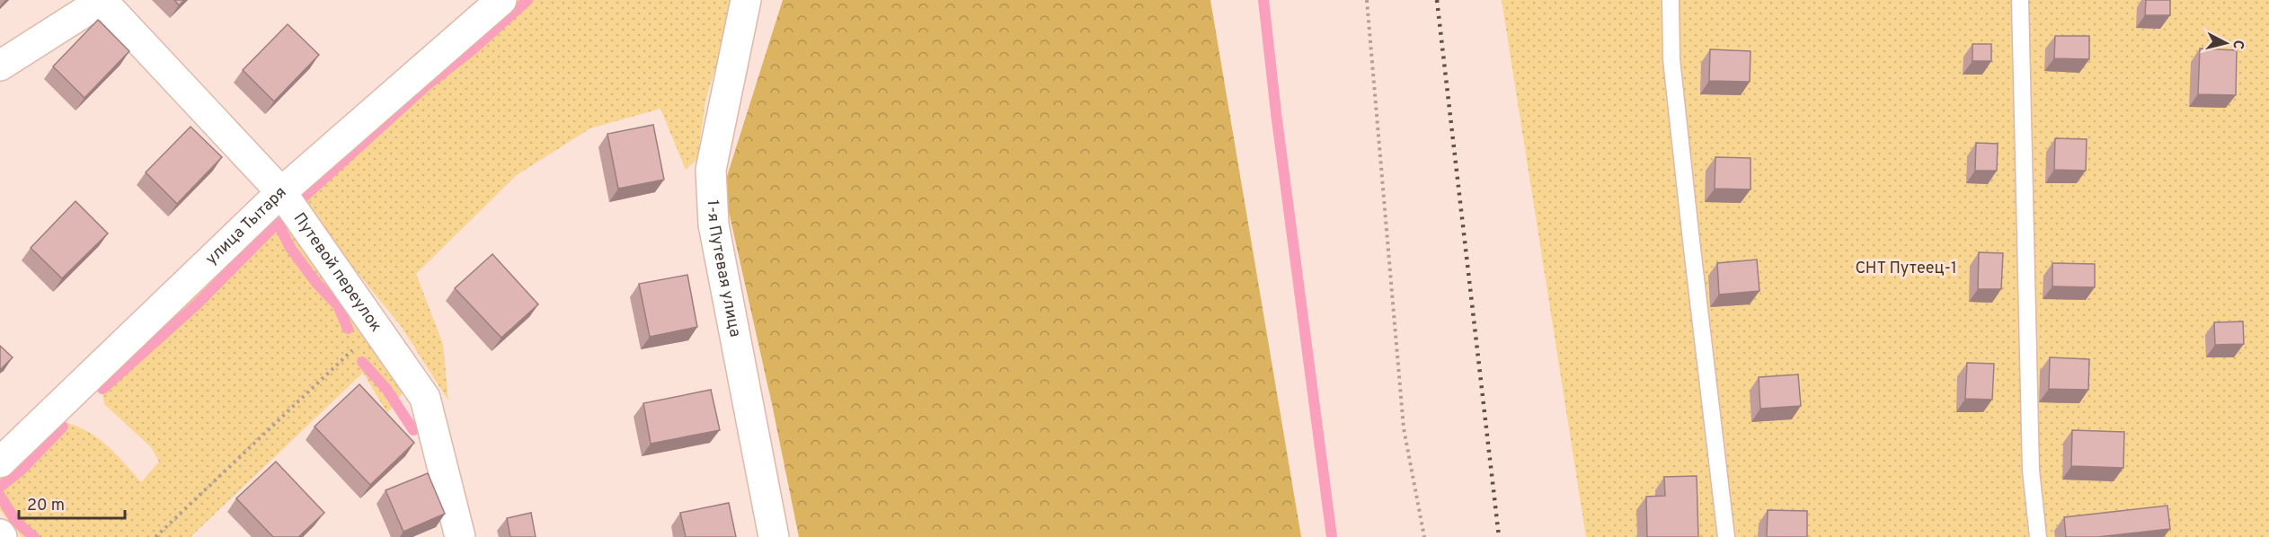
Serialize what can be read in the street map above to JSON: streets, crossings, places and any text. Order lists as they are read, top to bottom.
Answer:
{
  "streets": {
    "street": ["улица Тытаря", "1-я Путевая улица", "Путевой переулок"]
  },
  "crossings": [
    ["улица Тытаря", "Путевой переулок"]
  ],
  "parks": ["СНТ Путеец-1"],
  "scale_bar": "20 m",
  "north": "right"
}
